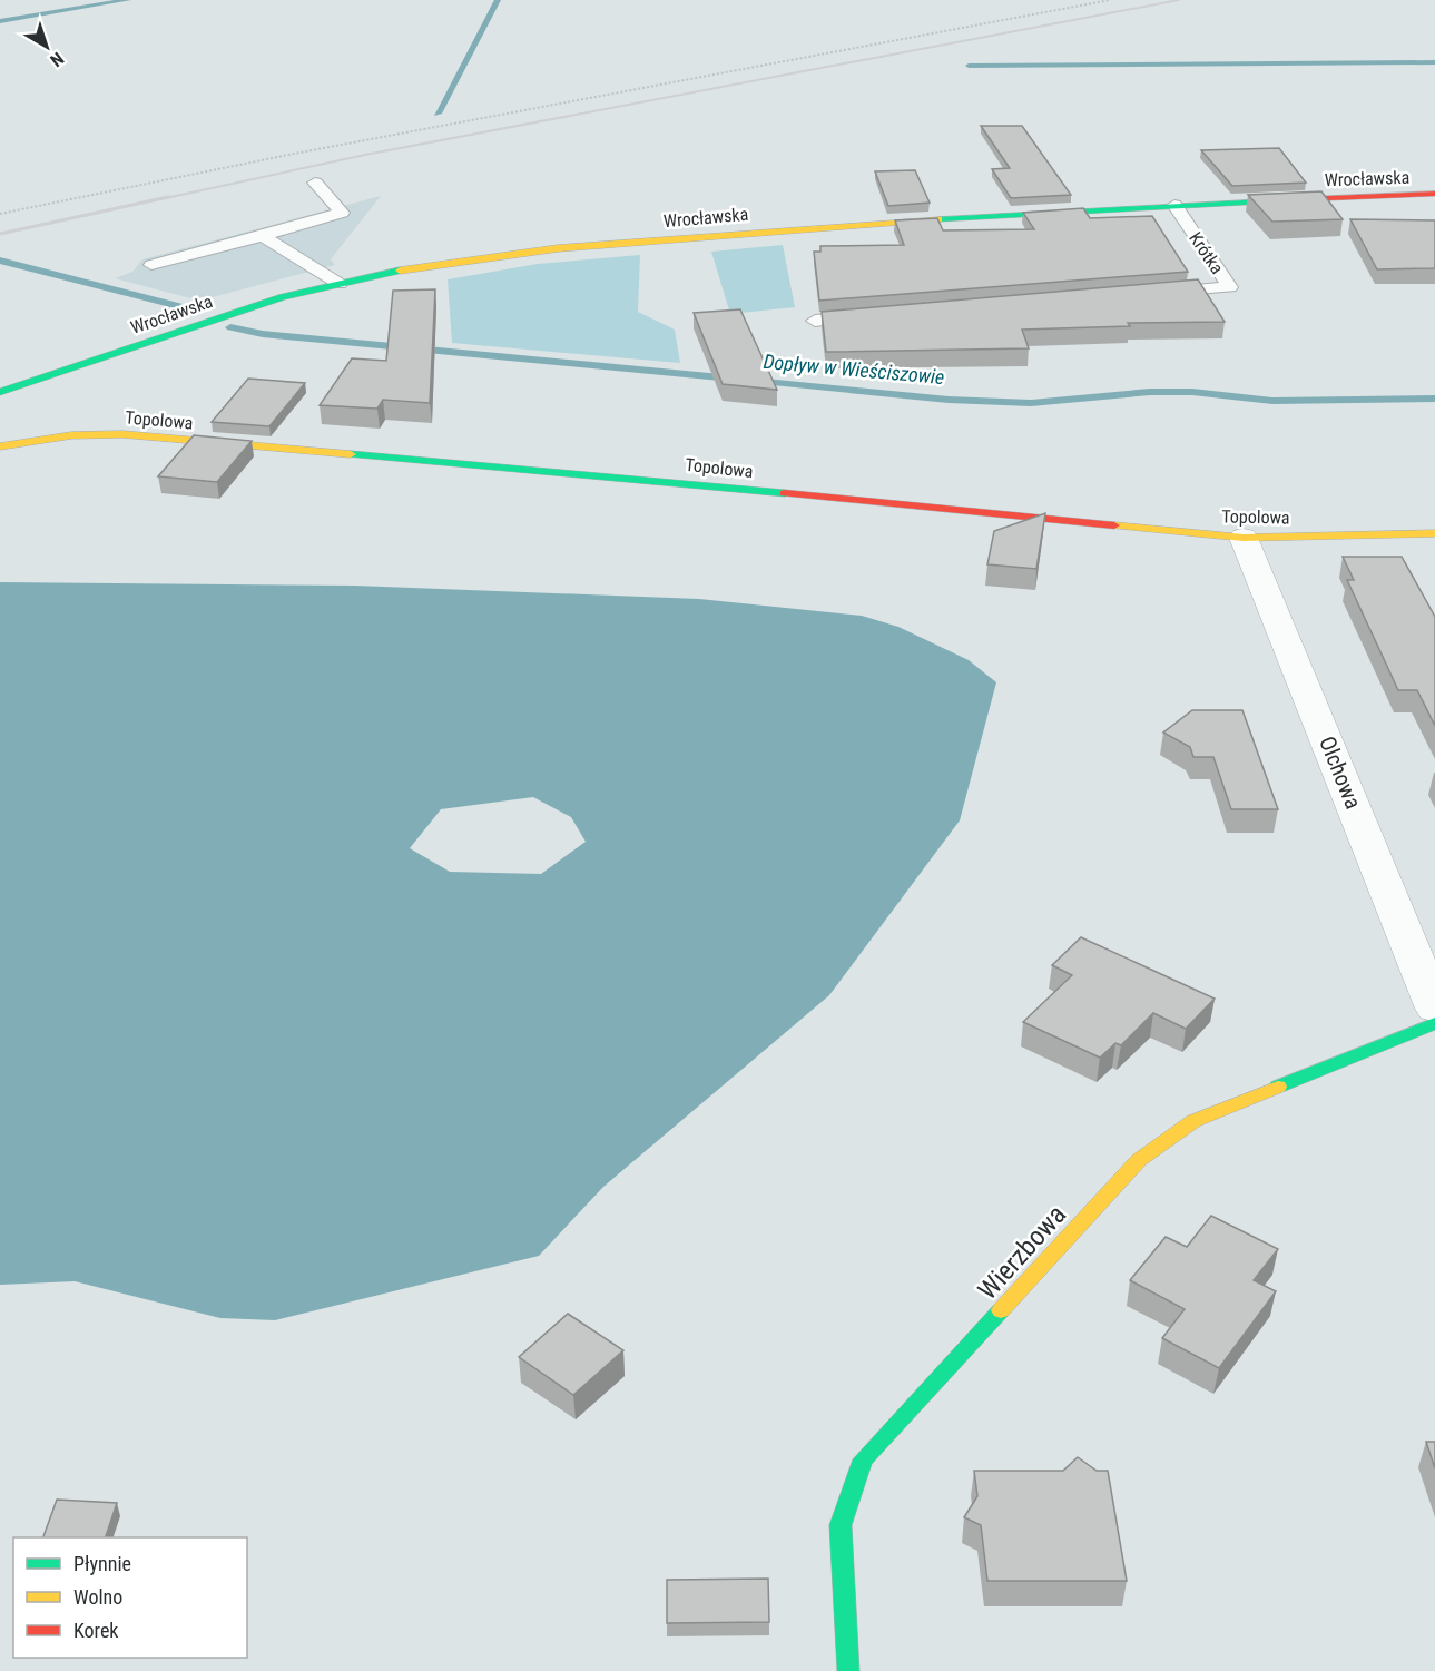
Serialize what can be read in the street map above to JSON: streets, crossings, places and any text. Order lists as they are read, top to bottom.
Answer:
{
  "streets": {
    "street": [
      "Wrocławska",
      "Topolowa",
      "Olchowa",
      "Wierzbowa"
    ],
    "lane": ["Krótka"]
  },
  "crossings": [
    ["Wrocławska", "Krótka"],
    ["Topolowa", "Olchowa"]
  ],
  "water": ["Dopływ w Wieściszowie"],
  "legend": ["Płynnie", "Wolno", "Korek"],
  "north": "bottom right"
}
